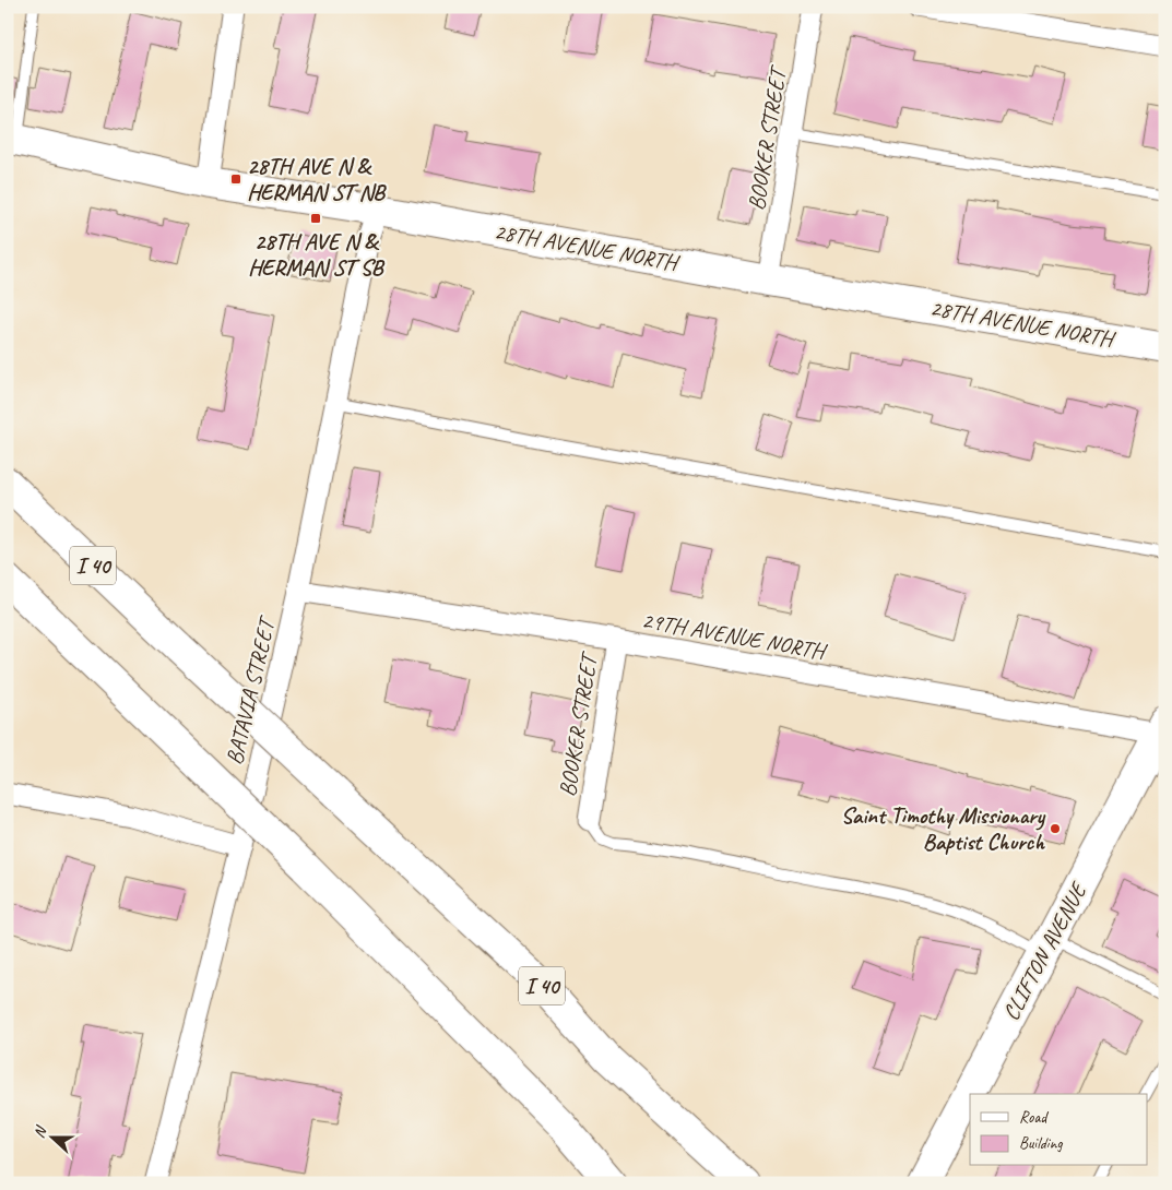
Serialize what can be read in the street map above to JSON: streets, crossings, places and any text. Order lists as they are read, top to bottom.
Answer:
{
  "streets": {
    "main road": ["28TH AVENUE NORTH", "I 40", "CLIFTON AVENUE"],
    "street": ["BOOKER STREET", "29TH AVENUE NORTH", "BATAVIA STREET"]
  },
  "crossings": [
    ["BOOKER STREET", "28TH AVENUE NORTH"],
    ["BOOKER STREET", "29TH AVENUE NORTH"],
    ["28TH AVENUE NORTH", "BATAVIA STREET"],
    ["29TH AVENUE NORTH", "BATAVIA STREET"],
    ["29TH AVENUE NORTH", "CLIFTON AVENUE"]
  ],
  "places": {
    "transit": ["28TH AVE N & HERMAN ST NB", "28TH AVE N & HERMAN ST SB"],
    "other": ["Saint Timothy Missionary Baptist Church"]
  },
  "legend": ["Road", "Building"],
  "north": "left"
}
